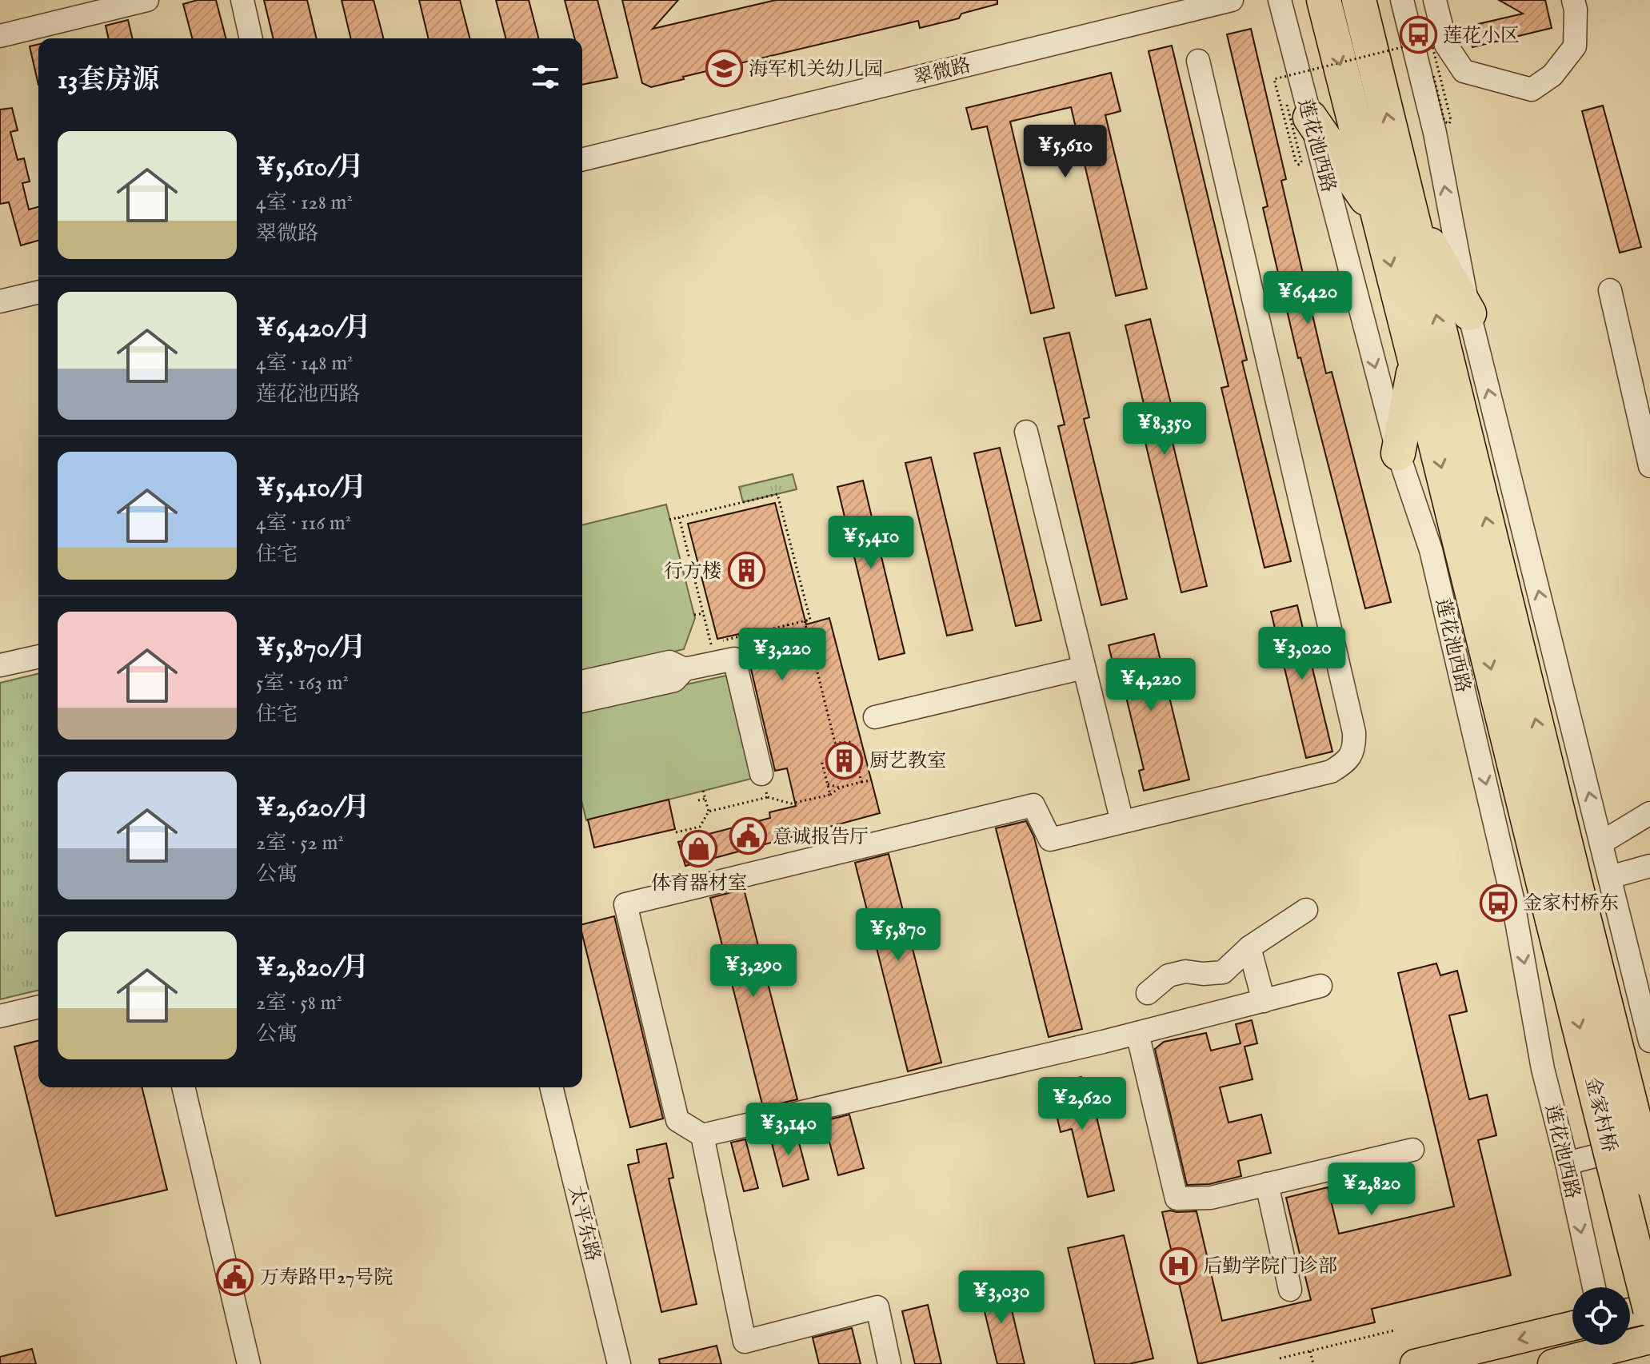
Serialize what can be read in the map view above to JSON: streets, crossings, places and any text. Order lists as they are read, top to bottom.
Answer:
{
  "streets": {
    "highway": ["莲花池西路", "金家村桥"],
    "street": ["翠微路", "太平东路"]
  },
  "crossings": [
    ["莲花池西路", "金家村桥"]
  ],
  "places": {
    "bus stop": ["莲花小区", "金家村桥东"],
    "school or university": ["海军机关幼儿园"],
    "building": ["行方楼", "厨艺教室"],
    "public building": ["意诚报告厅", "万寿路甲27号院"],
    "shop": ["体育器材室"],
    "hospital": ["后勤学院门诊部"]
  },
  "page": {
    "heading": "13套房源",
    "list": [
      {
        "name": "¥5,610/月",
        "note": "4室 · 128 m² · 翠微路"
      },
      {
        "name": "¥6,420/月",
        "note": "4室 · 148 m² · 莲花池西路"
      },
      {
        "name": "¥5,410/月",
        "note": "4室 · 116 m² · 住宅"
      },
      {
        "name": "¥5,870/月",
        "note": "5室 · 163 m² · 住宅"
      },
      {
        "name": "¥2,620/月",
        "note": "2室 · 52 m² · 公寓"
      },
      {
        "name": "¥2,820/月",
        "note": "2室 · 58 m² · 公寓"
      }
    ],
    "price": [
      "¥5,610",
      "¥6,420",
      "¥8,350",
      "¥5,410",
      "¥3,020",
      "¥3,220",
      "¥4,220",
      "¥5,870",
      "¥3,290",
      "¥2,620",
      "¥3,140",
      "¥2,820",
      "¥3,030"
    ]
  }
}
